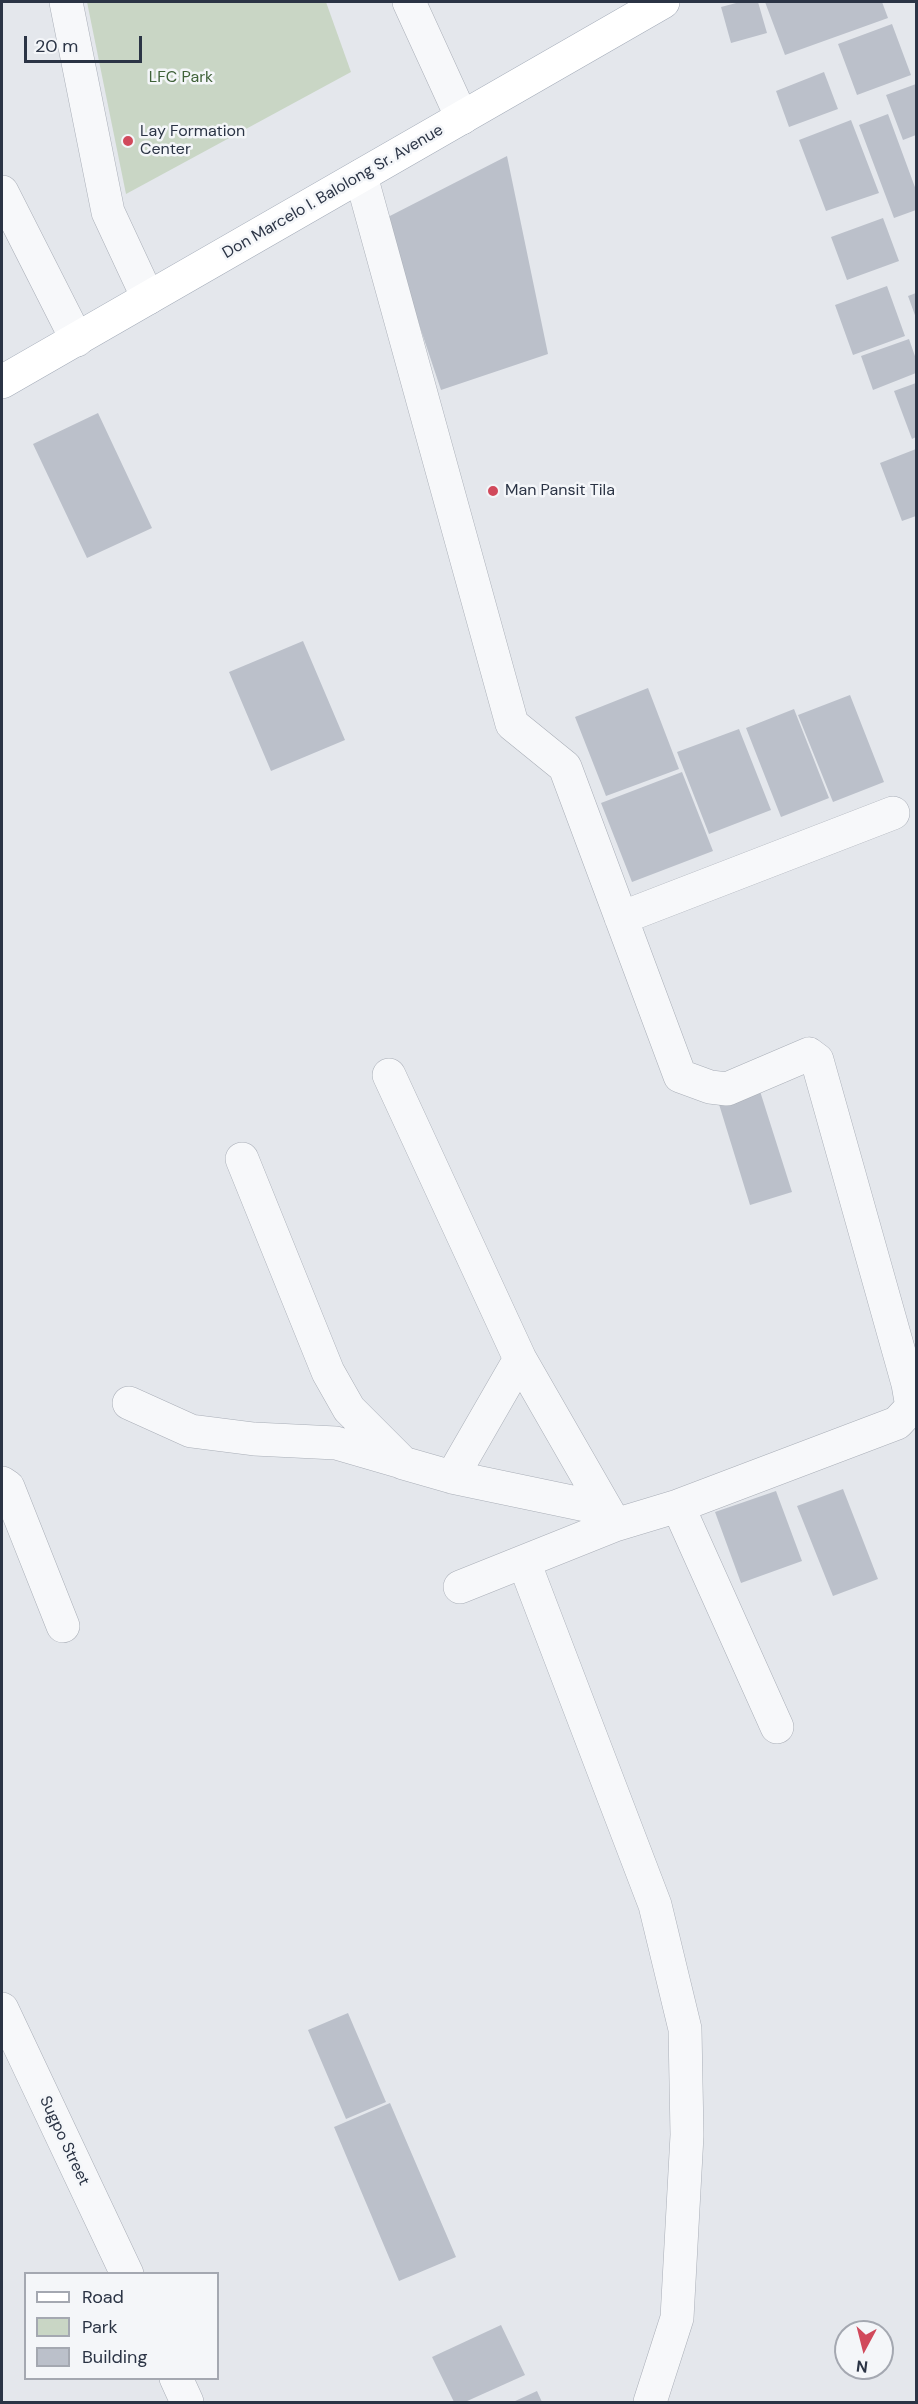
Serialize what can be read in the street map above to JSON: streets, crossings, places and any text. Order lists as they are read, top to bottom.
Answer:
{
  "streets": {
    "main road": ["Don Marcelo I. Balolong Sr. Avenue"],
    "street": ["Sugpo Street"]
  },
  "parks": ["LFC Park"],
  "places": ["Lay Formation Center", "Man Pansit Tila"],
  "legend": ["Road", "Park", "Building"],
  "scale_bar": "20 m",
  "north": "bottom"
}
